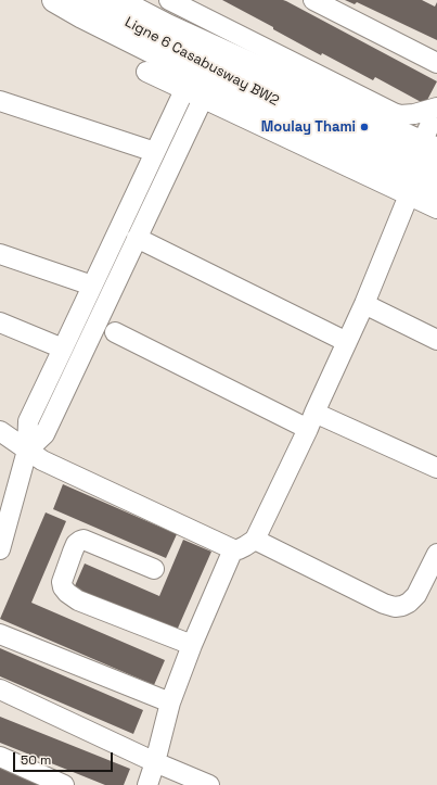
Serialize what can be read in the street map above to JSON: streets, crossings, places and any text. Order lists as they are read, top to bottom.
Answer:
{
  "streets": {
    "street": ["Ligne 6 Casabusway BW2"]
  },
  "places": ["Moulay Thami"],
  "scale_bar": "50 m"
}
